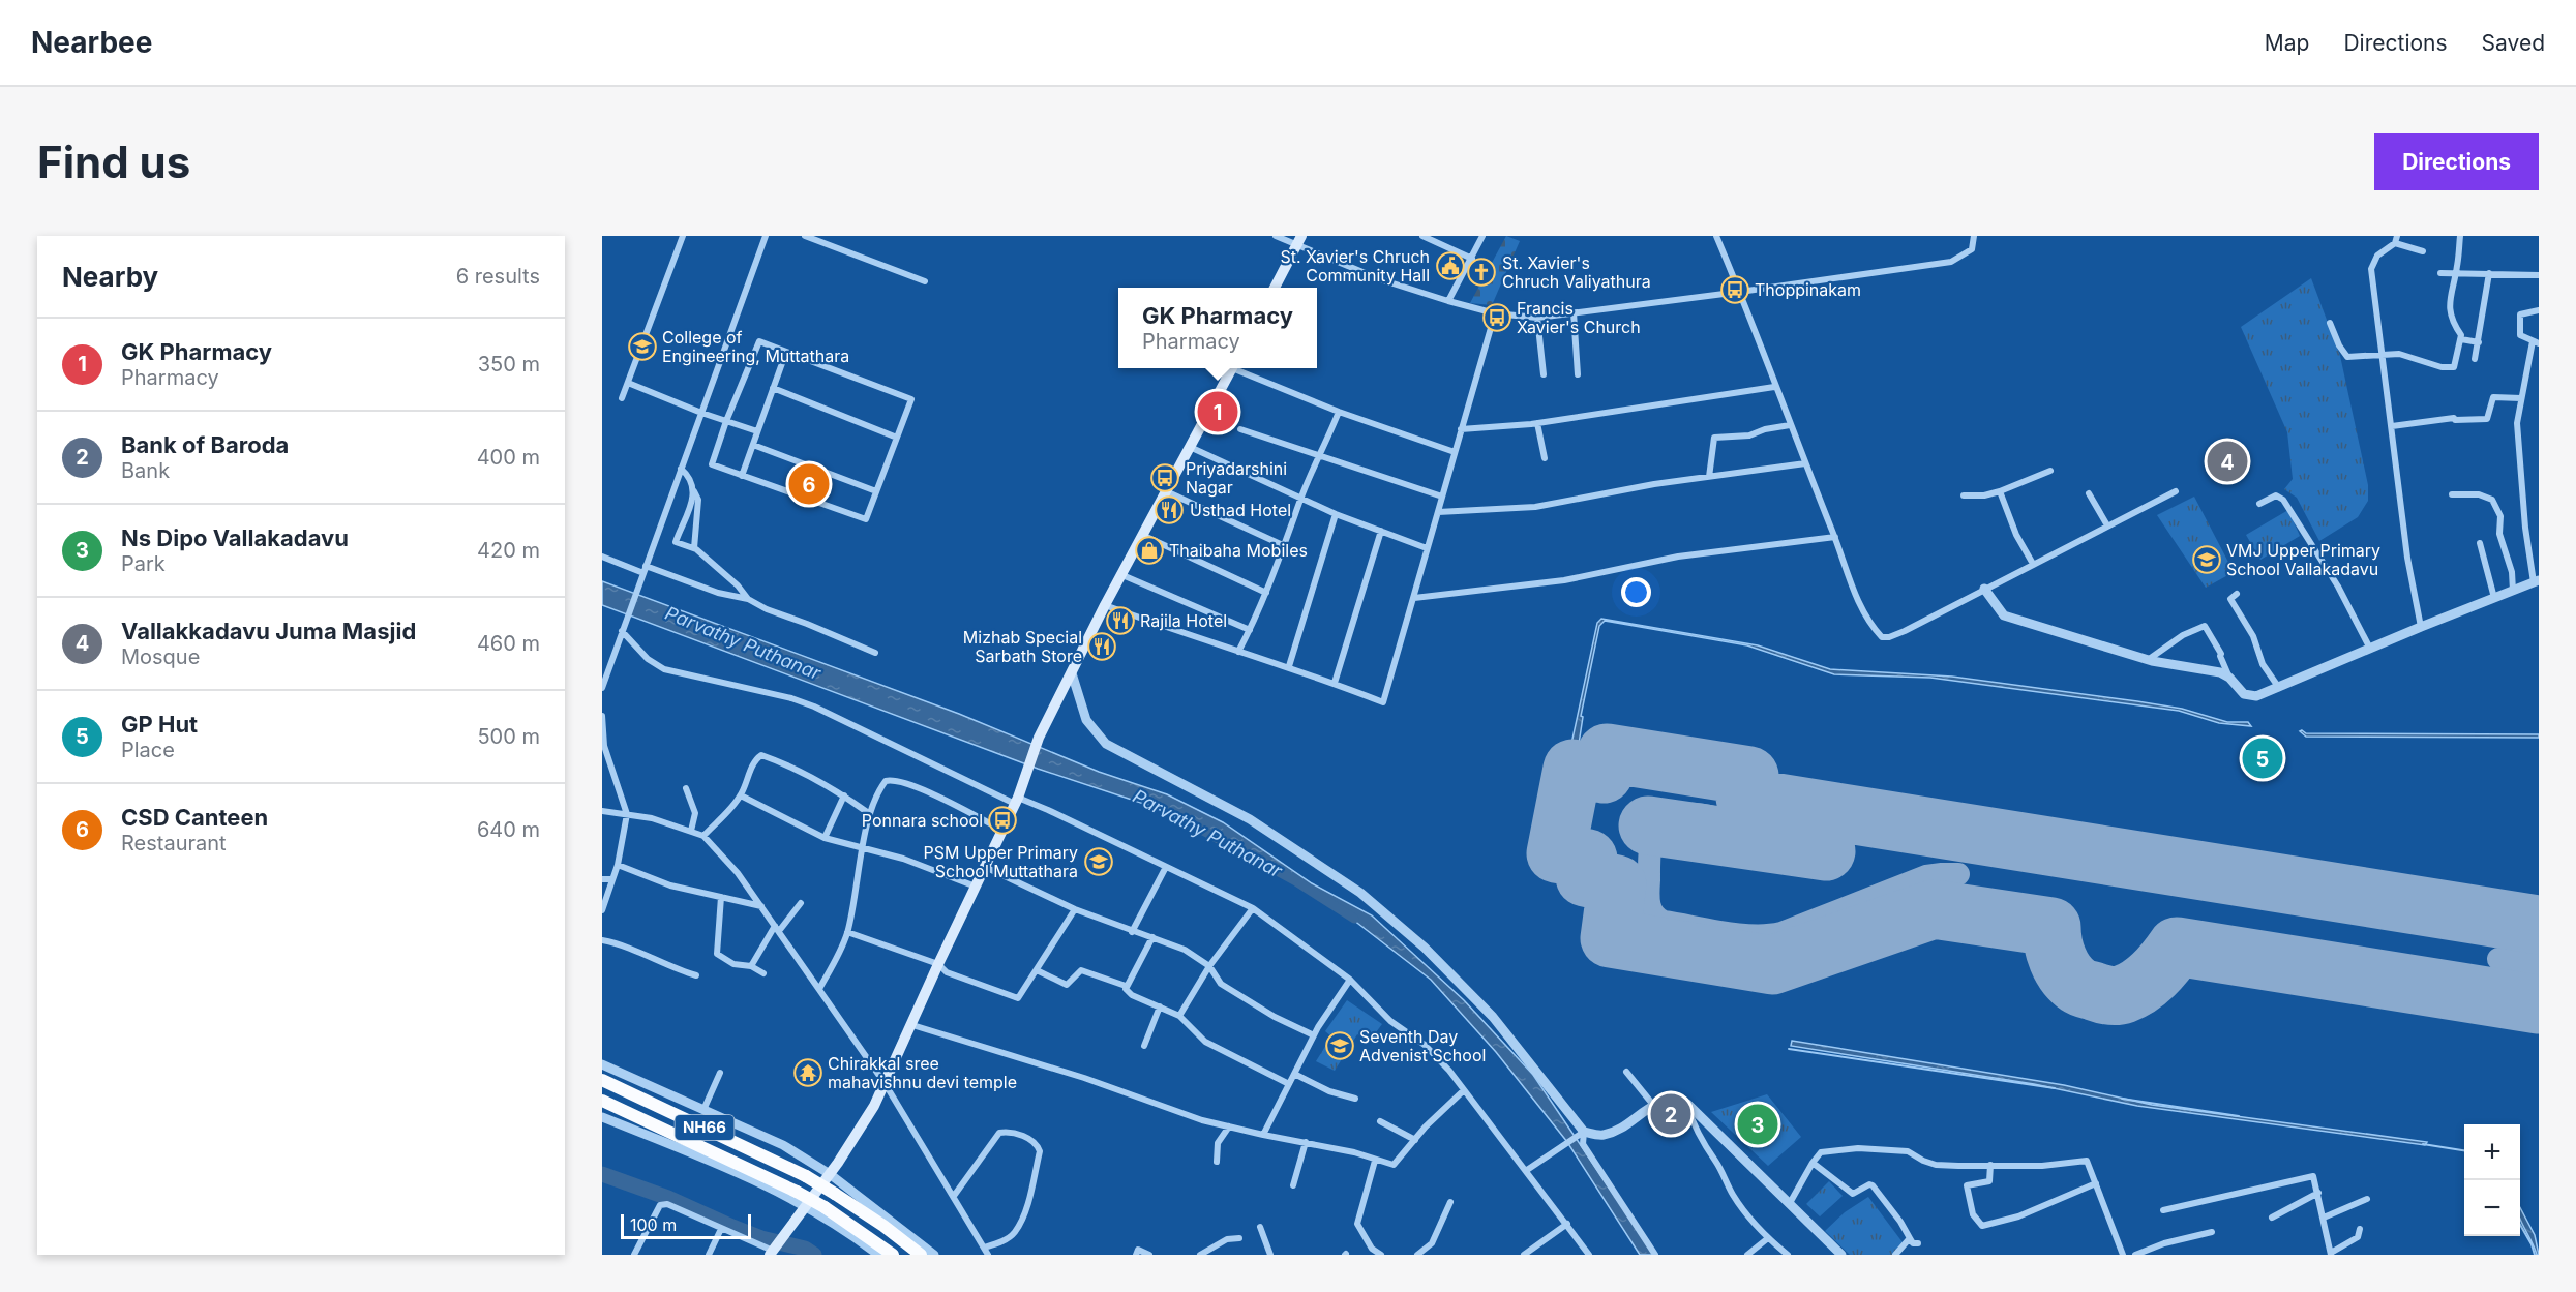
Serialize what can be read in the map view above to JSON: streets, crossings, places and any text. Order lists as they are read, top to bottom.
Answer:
{
  "streets": {
    "highway": ["NH66"]
  },
  "water": ["Parvathy Puthanar"],
  "places": {
    "public building": ["St. Xavier's Chruch Community Hall"],
    "church": ["St. Xavier's Chruch Valiyathura"],
    "bus stop": [
      "Thoppinakam",
      "Francis Xavier's Church",
      "Priyadarshini Nagar",
      "Ponnara school"
    ],
    "school or university": [
      "College of Engineering, Muttathara",
      "VMJ Upper Primary School Vallakadavu",
      "PSM Upper Primary School Muttathara",
      "Seventh Day Advenist School"
    ],
    "restaurant": ["Usthad Hotel", "Rajila Hotel", "Mizhab Special Sarbath Store"],
    "shop": ["Thaibaha Mobiles"],
    "temple": ["Chirakkal sree mahavishnu devi temple"]
  },
  "scale_bar": "100 m",
  "page": {
    "header": "Nearbee",
    "nav": ["Map", "Directions", "Saved"],
    "buttons": "Directions",
    "title": "Find us",
    "heading": ["Nearby", "6 results"],
    "popup": ["GK Pharmacy", "Pharmacy"],
    "list": [
      {
        "mark": "1",
        "name": "GK Pharmacy",
        "note": "Pharmacy",
        "value": "350 m"
      },
      {
        "mark": "2",
        "name": "Bank of Baroda",
        "note": "Bank",
        "value": "400 m"
      },
      {
        "mark": "3",
        "name": "Ns Dipo Vallakadavu",
        "note": "Park",
        "value": "420 m"
      },
      {
        "mark": "4",
        "name": "Vallakkadavu Juma Masjid",
        "note": "Mosque",
        "value": "460 m"
      },
      {
        "mark": "5",
        "name": "GP Hut",
        "note": "Place",
        "value": "500 m"
      },
      {
        "mark": "6",
        "name": "CSD Canteen",
        "note": "Restaurant",
        "value": "640 m"
      }
    ],
    "pins": [
      "1",
      "4",
      "6",
      "5",
      "2",
      "3"
    ],
    "map_buttons": ["+", "−"],
    "scale": "100 m"
  }
}
